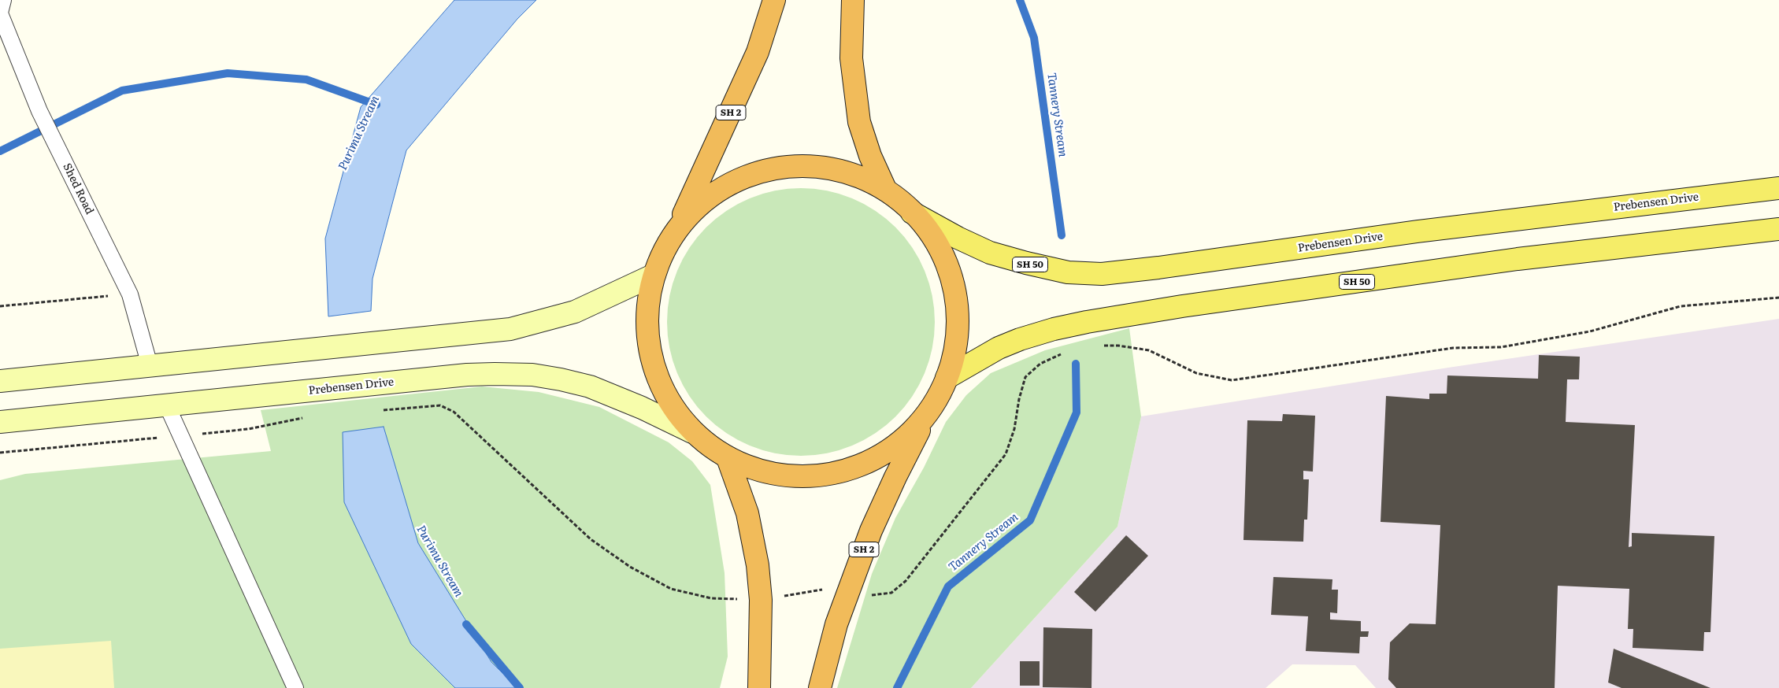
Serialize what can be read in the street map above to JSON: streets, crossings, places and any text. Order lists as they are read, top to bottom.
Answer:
{
  "streets": {
    "highway": ["SH 2"],
    "main road": ["Prebensen Drive", "SH 50"],
    "lane": ["Shed Road"]
  },
  "crossings": [
    ["SH 2", "Prebensen Drive"],
    ["SH 2", "SH 50"]
  ],
  "water": ["Tannery Stream", "Purimu Stream"]
}
